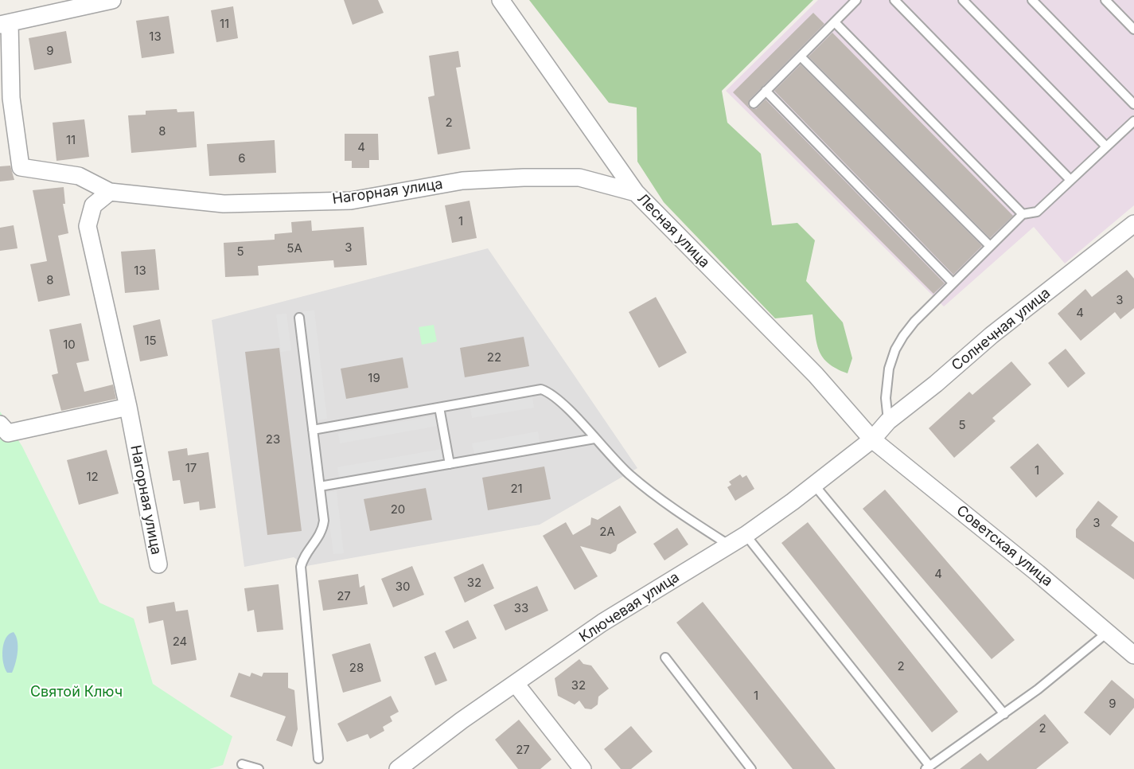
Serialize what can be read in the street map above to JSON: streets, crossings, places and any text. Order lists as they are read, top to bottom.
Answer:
{
  "streets": {
    "street": [
      "Нагорная улица",
      "Лесная улица",
      "Солнечная улица",
      "Советская улица",
      "Ключевая улица"
    ]
  },
  "crossings": [
    ["Нагорная улица", "Лесная улица"],
    ["Лесная улица", "Солнечная улица"],
    ["Лесная улица", "Советская улица"],
    ["Солнечная улица", "Советская улица"],
    ["Солнечная улица", "Ключевая улица"]
  ],
  "parks": ["Святой Ключ"],
  "house_numbers": [
    "11",
    "13",
    "9",
    "2",
    "8",
    "11",
    "4",
    "6",
    "1",
    "3",
    "5А",
    "5",
    "13",
    "8",
    "3",
    "4",
    "15",
    "10",
    "22",
    "19",
    "5",
    "23",
    "17",
    "1",
    "12",
    "21",
    "20",
    "3",
    "2А",
    "4",
    "32",
    "30",
    "27",
    "33",
    "24",
    "2",
    "28",
    "32",
    "1",
    "9",
    "2",
    "27"
  ]
}
